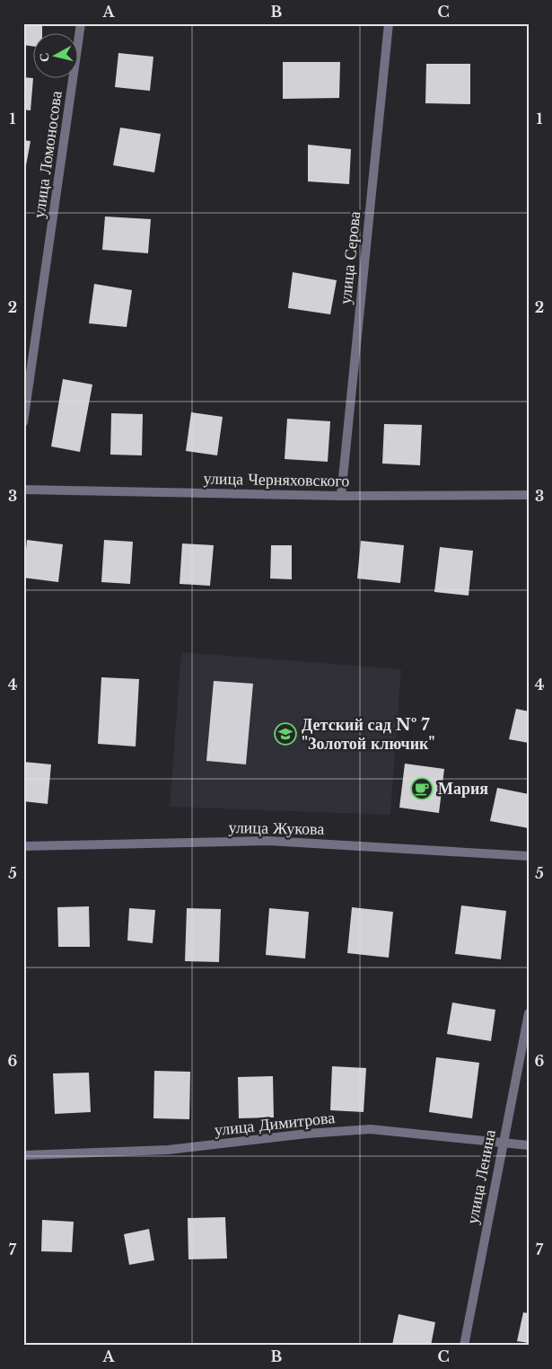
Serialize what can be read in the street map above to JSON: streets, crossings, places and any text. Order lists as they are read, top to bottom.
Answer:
{
  "streets": {
    "street": [
      "улица Ломоносова",
      "улица Серова",
      "улица Черняховского",
      "улица Жукова",
      "улица Димитрова",
      "улица Ленина"
    ]
  },
  "crossings": [
    ["улица Серова", "улица Черняховского"],
    ["улица Димитрова", "улица Ленина"]
  ],
  "places": {
    "school or university": ["Детский сад № 7 \"Золотой ключик\""],
    "cafe": ["Мария"]
  },
  "north": "left",
  "grid": {
    "columns": ["A", "B", "C"],
    "rows": [
      "1",
      "2",
      "3",
      "4",
      "5",
      "6",
      "7"
    ]
  }
}
